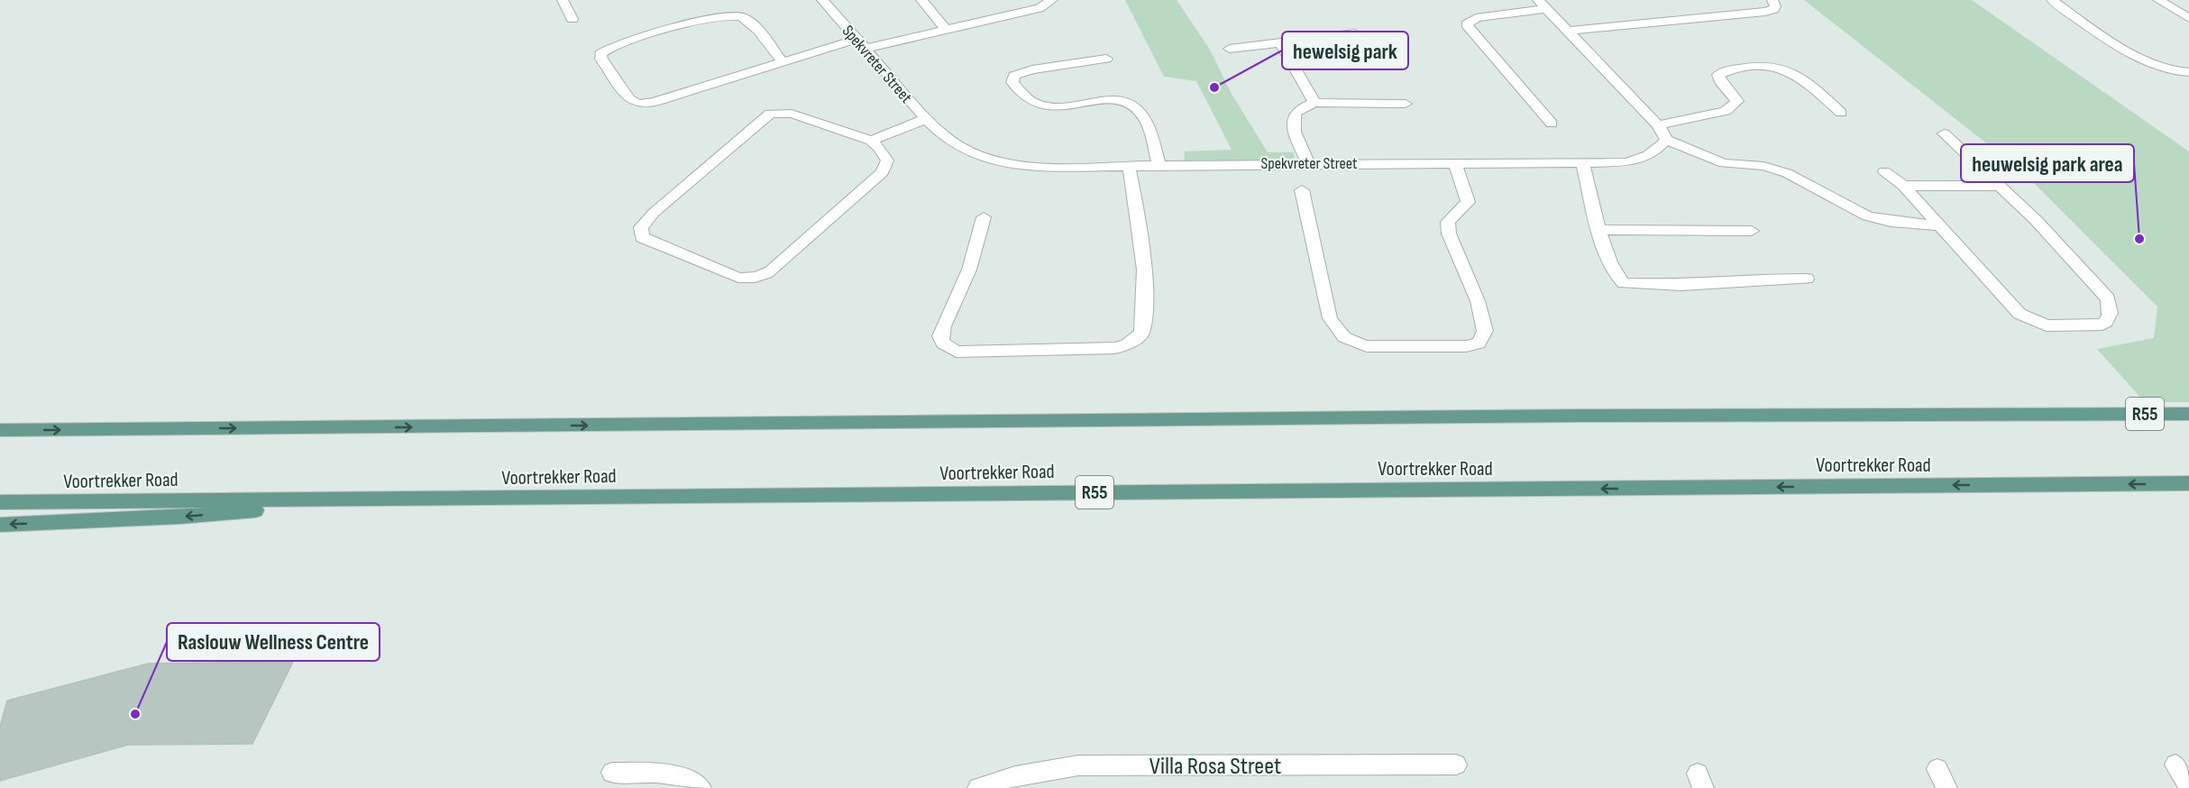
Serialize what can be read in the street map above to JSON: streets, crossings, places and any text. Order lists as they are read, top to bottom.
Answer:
{
  "streets": {
    "main road": ["R55", "Voortrekker Road"],
    "street": ["Spekvreter Street", "Villa Rosa Street"]
  },
  "places": ["hewelsig park", "heuwelsig park area", "Raslouw Wellness Centre"]
}
